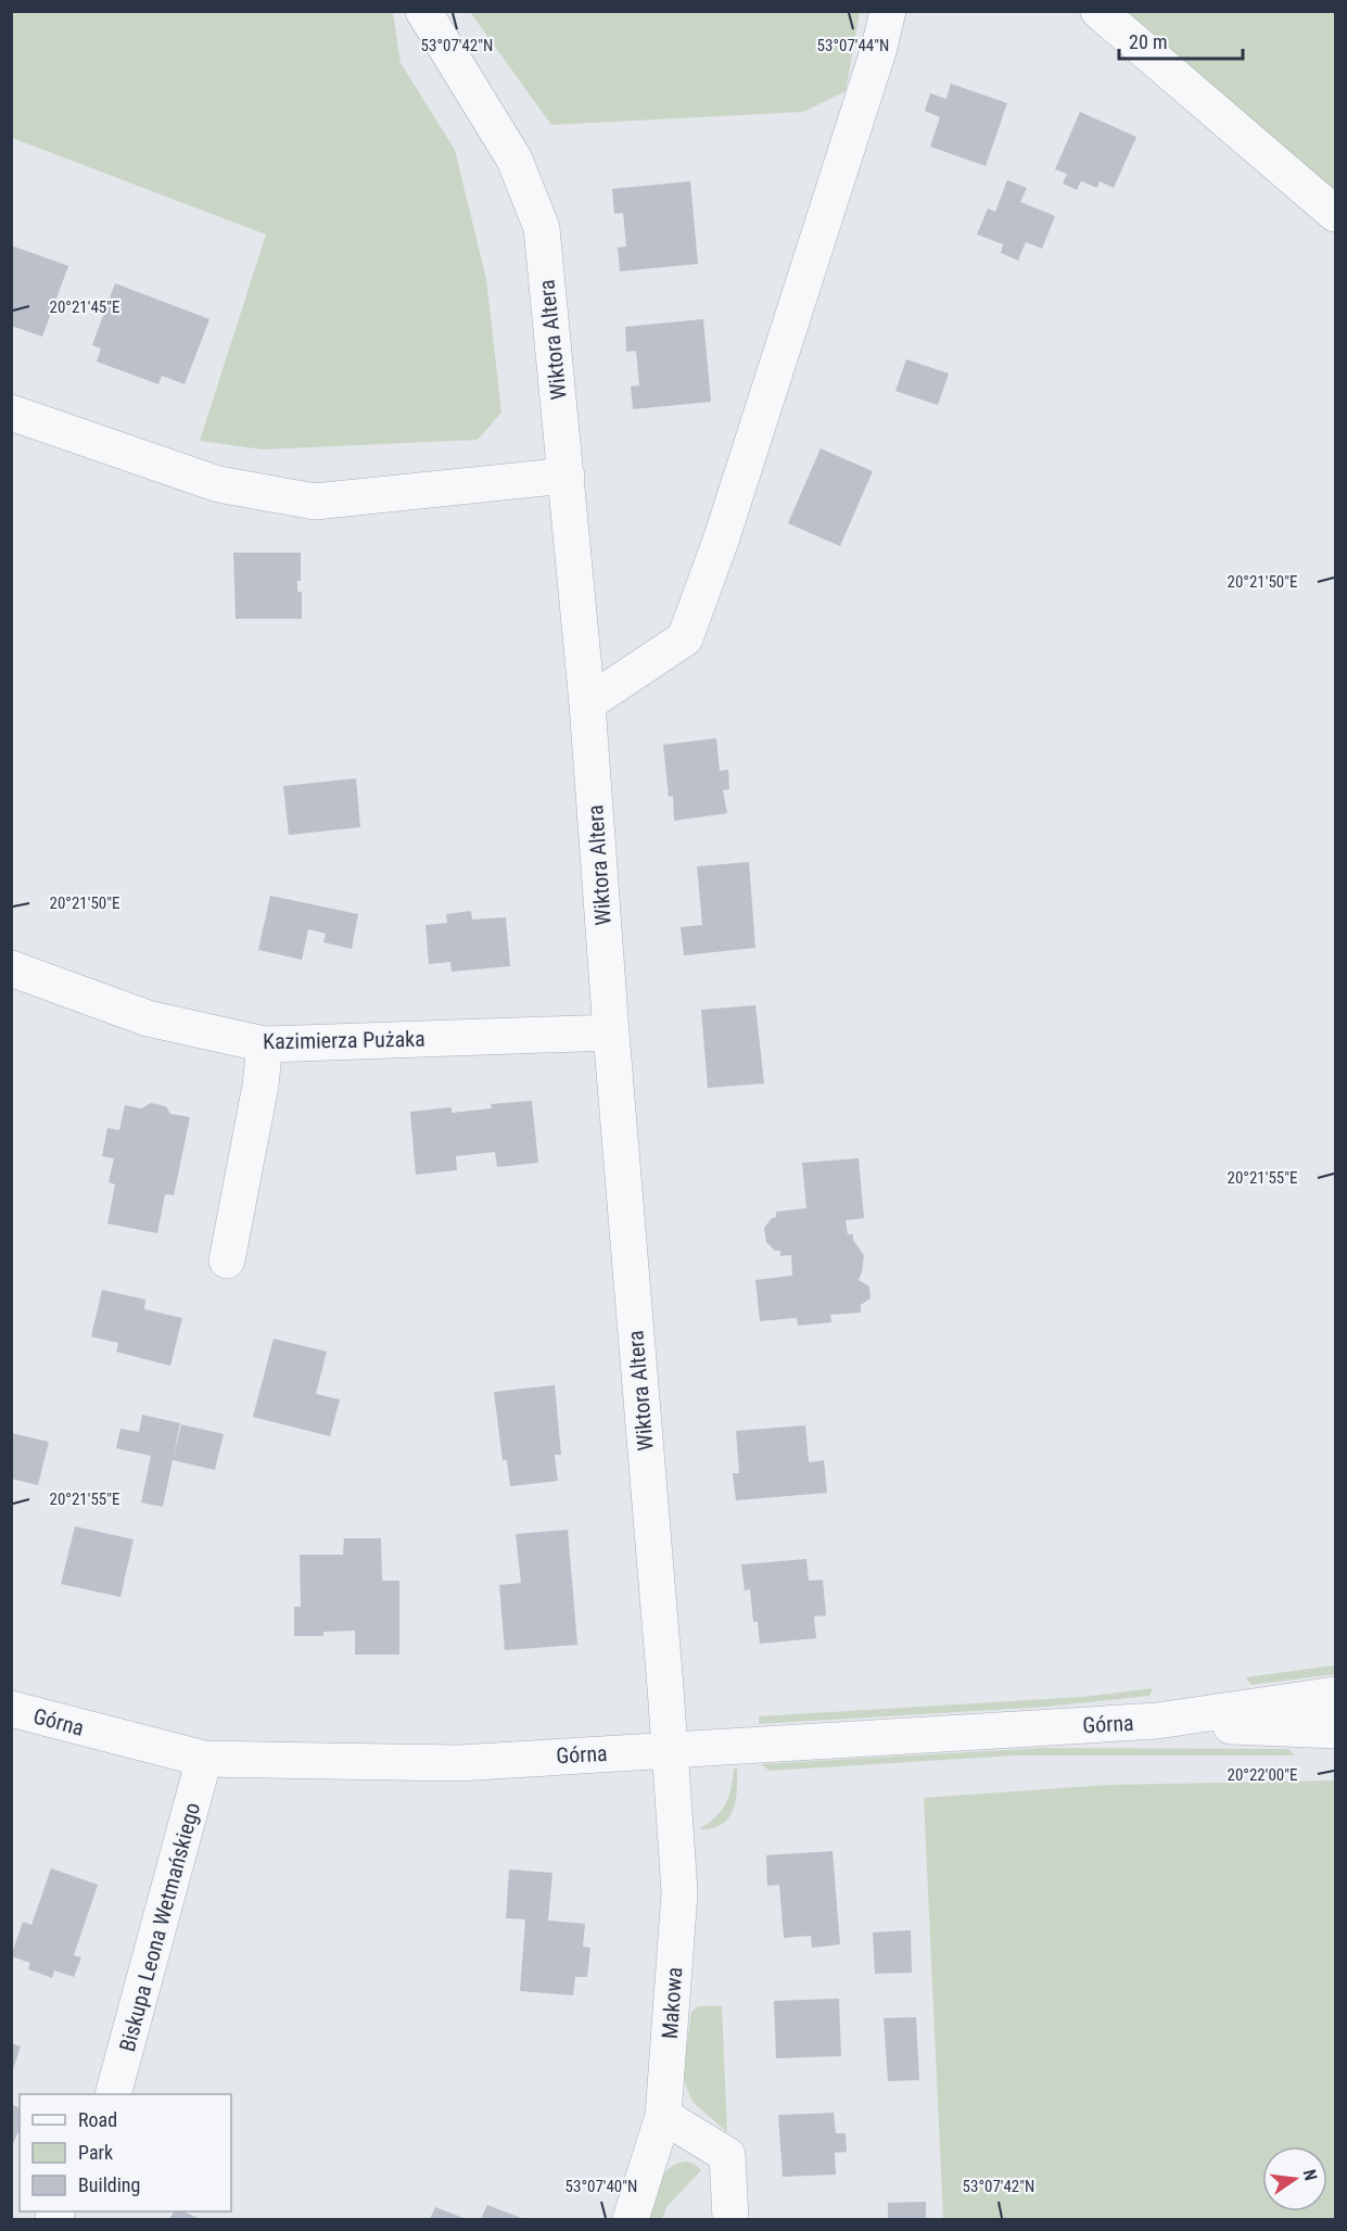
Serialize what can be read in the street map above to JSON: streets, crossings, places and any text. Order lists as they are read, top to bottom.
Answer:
{
  "streets": {
    "street": [
      "Wiktora Altera",
      "Kazimierza Pużaka",
      "Górna",
      "Biskupa Leona Wetmańskiego",
      "Makowa"
    ]
  },
  "crossings": [
    ["Wiktora Altera", "Kazimierza Pużaka"],
    ["Wiktora Altera", "Górna"],
    ["Wiktora Altera", "Makowa"],
    ["Górna", "Biskupa Leona Wetmańskiego"],
    ["Górna", "Makowa"]
  ],
  "legend": ["Road", "Park", "Building"],
  "scale_bar": "20 m",
  "north": "right",
  "coordinates": [
    "53°07'42\"N",
    "53°07'44\"N",
    "20°21'45\"E",
    "20°21'50\"E",
    "20°21'55\"E",
    "20°22'00\"E",
    "53°07'40\"N"
  ]
}
